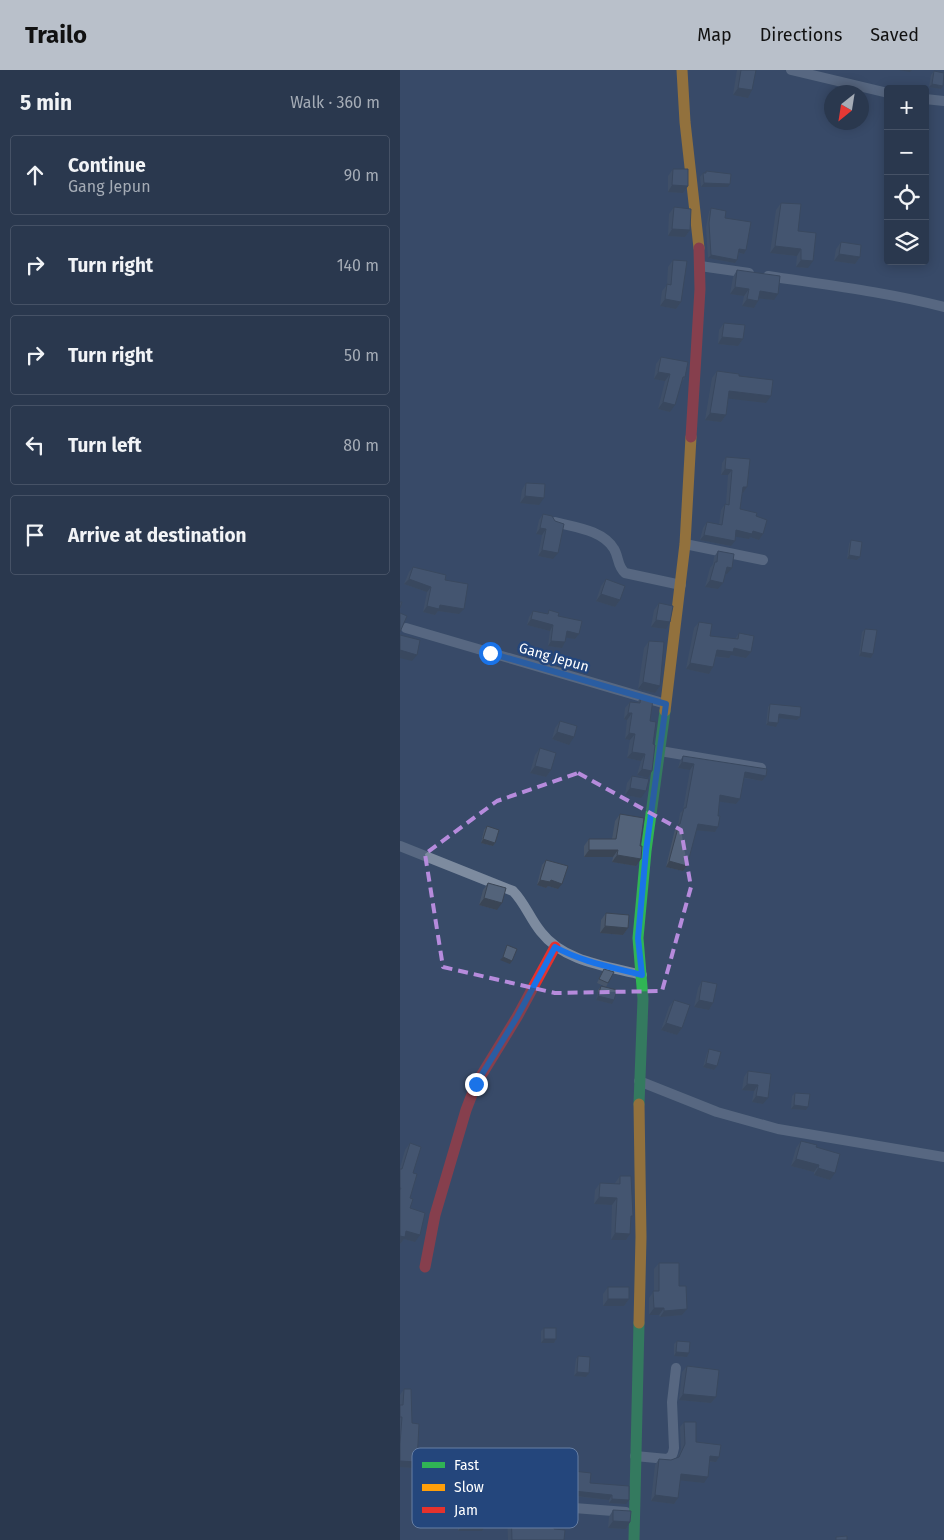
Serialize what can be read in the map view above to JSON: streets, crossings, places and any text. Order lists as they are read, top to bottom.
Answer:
{
  "streets": {
    "street": ["Gang Jepun"]
  },
  "legend": ["Fast", "Slow", "Jam"],
  "north": "bottom left",
  "page": {
    "header": "Trailo",
    "nav": ["Map", "Directions", "Saved"],
    "heading": ["5 min", "Walk · 360 m"],
    "map_buttons": ["+", "−"],
    "list": [
      ["Continue", "Gang Jepun", "90 m"],
      ["Turn right", "140 m"],
      ["Turn right", "50 m"],
      ["Turn left", "80 m"],
      "Arrive at destination"
    ]
  }
}
